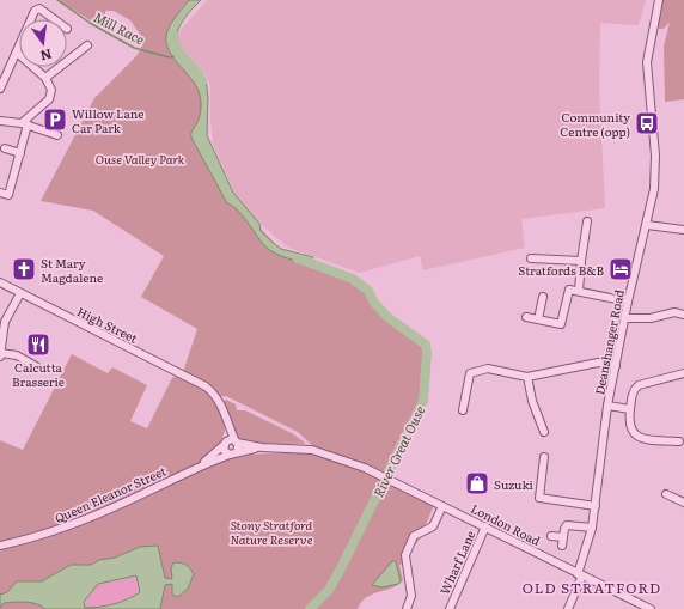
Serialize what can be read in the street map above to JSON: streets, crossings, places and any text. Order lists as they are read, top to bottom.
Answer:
{
  "streets": {
    "street": [
      "High Street",
      "Deanshanger Road",
      "Queen Eleanor Street",
      "London Road",
      "Wharf Lane"
    ]
  },
  "crossings": [
    ["Deanshanger Road", "London Road"],
    ["Queen Eleanor Street", "London Road"],
    ["London Road", "Wharf Lane"]
  ],
  "districts": ["OLD STRATFORD"],
  "water": ["Mill Race", "River Great Ouse"],
  "parks": ["Ouse Valley Park", "Stony Stratford Nature Reserve"],
  "places": {
    "parking": ["Willow Lane Car Park"],
    "bus stop": ["Community Centre (opp)"],
    "church": ["St Mary Magdalene"],
    "hotel": ["Stratfords B&B"],
    "restaurant": ["Calcutta Brasserie"],
    "shop": ["Suzuki"]
  },
  "north": "bottom"
}
